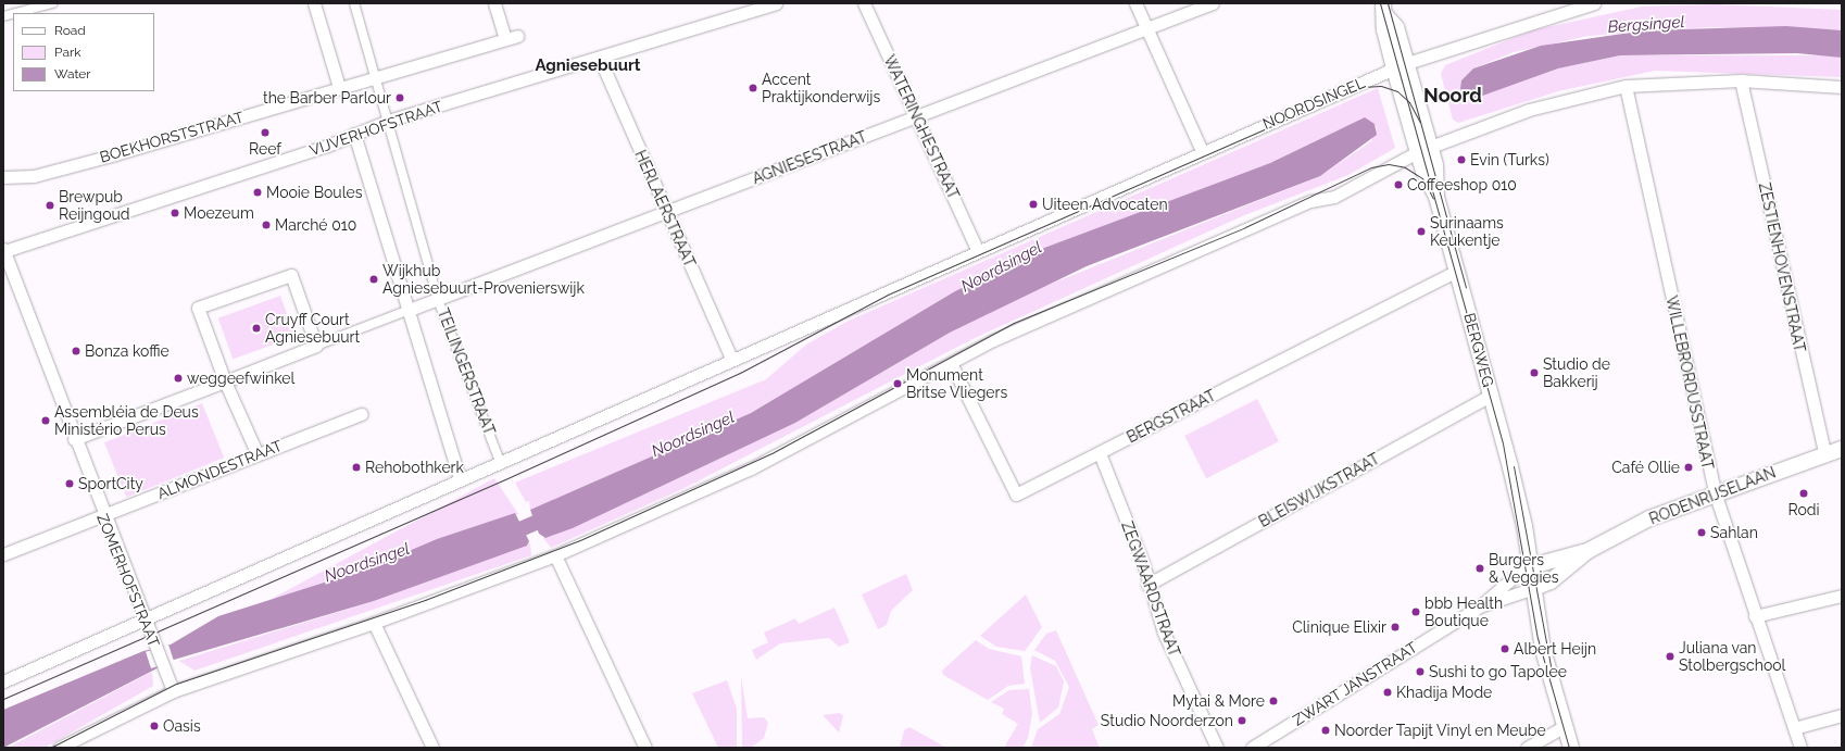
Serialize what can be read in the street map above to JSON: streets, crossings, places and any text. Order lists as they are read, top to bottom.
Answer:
{
  "streets": {
    "street": [
      "NOORDSINGEL",
      "WATERINGHESTRAAT",
      "VIJVERHOFSTRAAT",
      "BOEKHORSTSTRAAT",
      "AGNIESESTRAAT",
      "HERLAERSTRAAT",
      "ZESTIENHOVENSTRAAT",
      "BERGWEG",
      "TEILINGERSTRAAT",
      "WILLEBRORDUSSTRAAT",
      "BERGSTRAAT",
      "ALMONDESTRAAT",
      "BLEISWIJKSTRAAT",
      "RODENRIJSELAAN",
      "ZOMERHOFSTRAAT",
      "ZEGWAARDSTRAAT",
      "ZWART JANSTRAAT"
    ]
  },
  "crossings": [
    ["NOORDSINGEL", "WATERINGHESTRAAT"],
    ["NOORDSINGEL", "HERLAERSTRAAT"],
    ["NOORDSINGEL", "BERGWEG"],
    ["NOORDSINGEL", "TEILINGERSTRAAT"],
    ["NOORDSINGEL", "ZOMERHOFSTRAAT"],
    ["WATERINGHESTRAAT", "AGNIESESTRAAT"],
    ["VIJVERHOFSTRAAT", "HERLAERSTRAAT"],
    ["VIJVERHOFSTRAAT", "TEILINGERSTRAAT"],
    ["VIJVERHOFSTRAAT", "ZOMERHOFSTRAAT"],
    ["BOEKHORSTSTRAAT", "TEILINGERSTRAAT"],
    ["AGNIESESTRAAT", "HERLAERSTRAAT"],
    ["AGNIESESTRAAT", "TEILINGERSTRAAT"],
    ["ZESTIENHOVENSTRAAT", "RODENRIJSELAAN"],
    ["BERGWEG", "BERGSTRAAT"],
    ["BERGWEG", "BLEISWIJKSTRAAT"],
    ["BERGWEG", "RODENRIJSELAAN"],
    ["BERGWEG", "ZWART JANSTRAAT"],
    ["WILLEBRORDUSSTRAAT", "RODENRIJSELAAN"],
    ["BERGSTRAAT", "ZEGWAARDSTRAAT"],
    ["ALMONDESTRAAT", "ZOMERHOFSTRAAT"],
    ["BLEISWIJKSTRAAT", "ZEGWAARDSTRAAT"],
    ["RODENRIJSELAAN", "ZWART JANSTRAAT"]
  ],
  "districts": ["Agniesebuurt", "Noord"],
  "water": ["Bergsingel", "Noordsingel"],
  "places": [
    "Accent Praktijkonderwijs",
    "the Barber Parlour",
    "Reef",
    "Evin (Turks)",
    "Coffeeshop 010",
    "Mooie Boules",
    "Uiteen Advocaten",
    "Brewpub Reijngoud",
    "Moezeum",
    "Marché 010",
    "Surinaams Keukentje",
    "Wijkhub Agniesebuurt-Provenierswijk",
    "Cruyff Court Agniesebuurt",
    "Bonza koffie",
    "Studio de Bakkerij",
    "weggeefwinkel",
    "Monument Britse Vliegers",
    "Assembléia de Deus Ministério Perus",
    "Rehobothkerk",
    "Café Ollie",
    "SportCity",
    "Rodi",
    "Sahlan",
    "Burgers & Veggies",
    "bbb Health Boutique",
    "Clinique Elixir",
    "Albert Heijn",
    "Juliana van Stolbergschool",
    "Sushi to go Tapolee",
    "Khadija Mode",
    "Mytai & More",
    "Studio Noorderzon",
    "Oasis",
    "Noorder Tapijt Vinyl en Meube"
  ],
  "legend": ["Road", "Park", "Water"]
}
